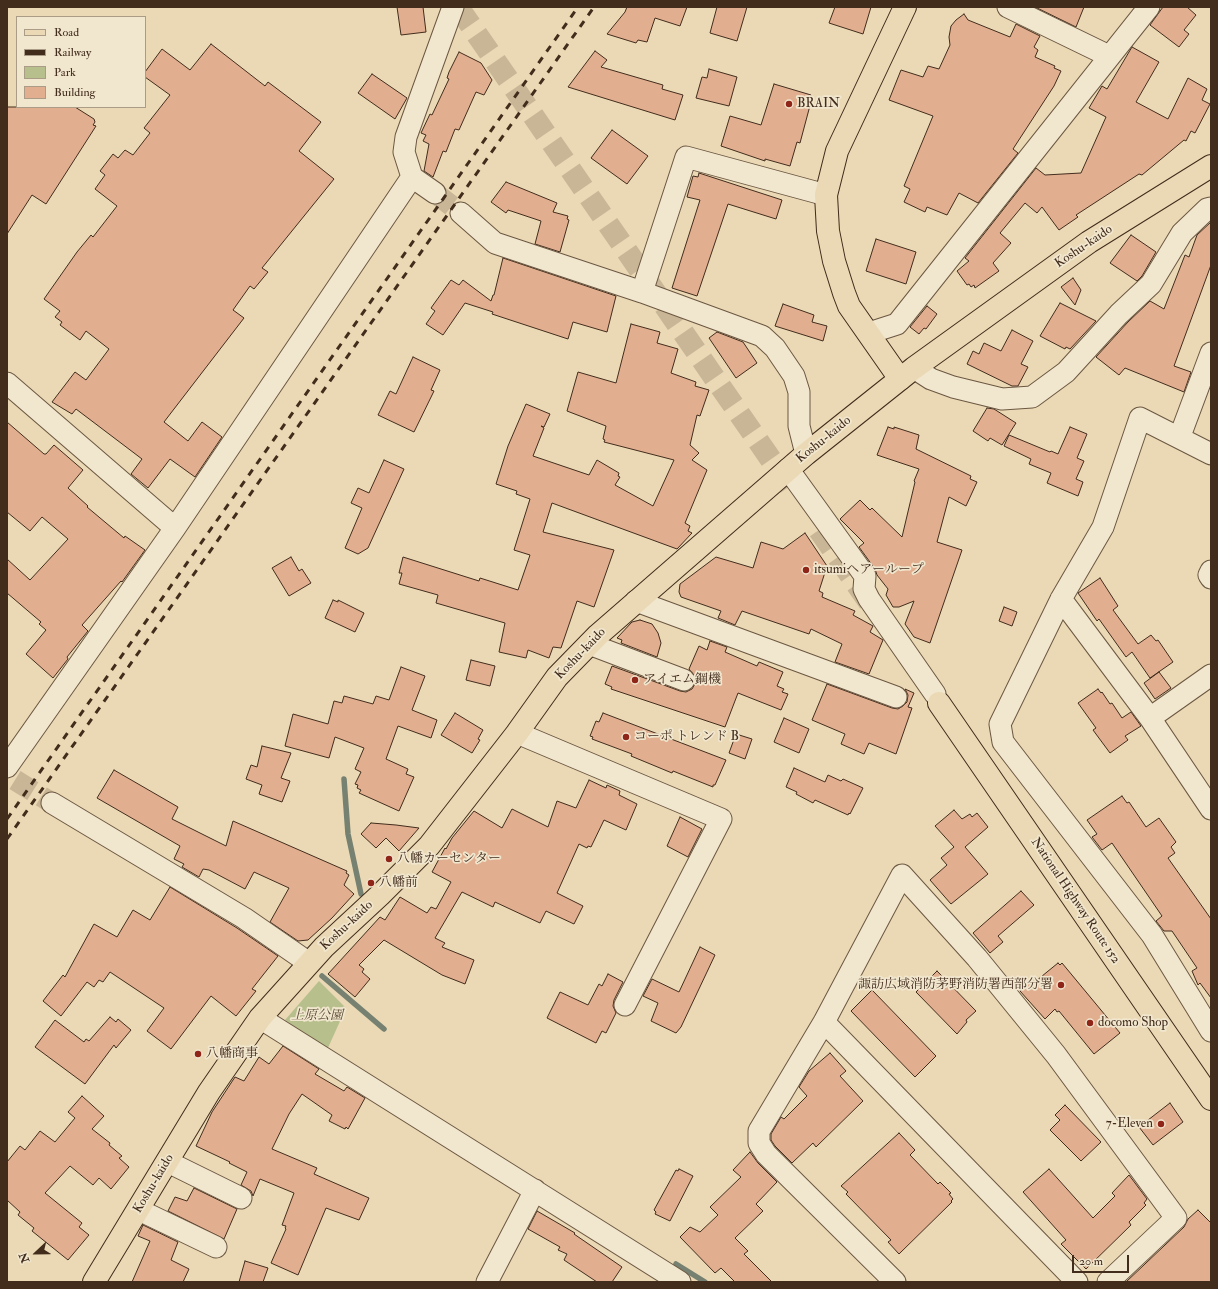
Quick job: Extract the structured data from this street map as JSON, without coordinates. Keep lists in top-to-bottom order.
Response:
{
  "streets": {
    "main road": ["Koshu-kaido", "National Highway Route 152"]
  },
  "parks": ["上原公園"],
  "places": [
    "BRAIN",
    "itsumiヘアーループ",
    "アイエム鋼機",
    "コーポ トレンド B",
    "八幡カーセンター",
    "八幡前",
    "諏訪広域消防茅野消防署西部分署",
    "docomo Shop",
    "八幡商事",
    "7-Eleven"
  ],
  "legend": [
    "Road",
    "Railway",
    "Park",
    "Building"
  ],
  "scale_bar": "20 m",
  "north": "left"
}
